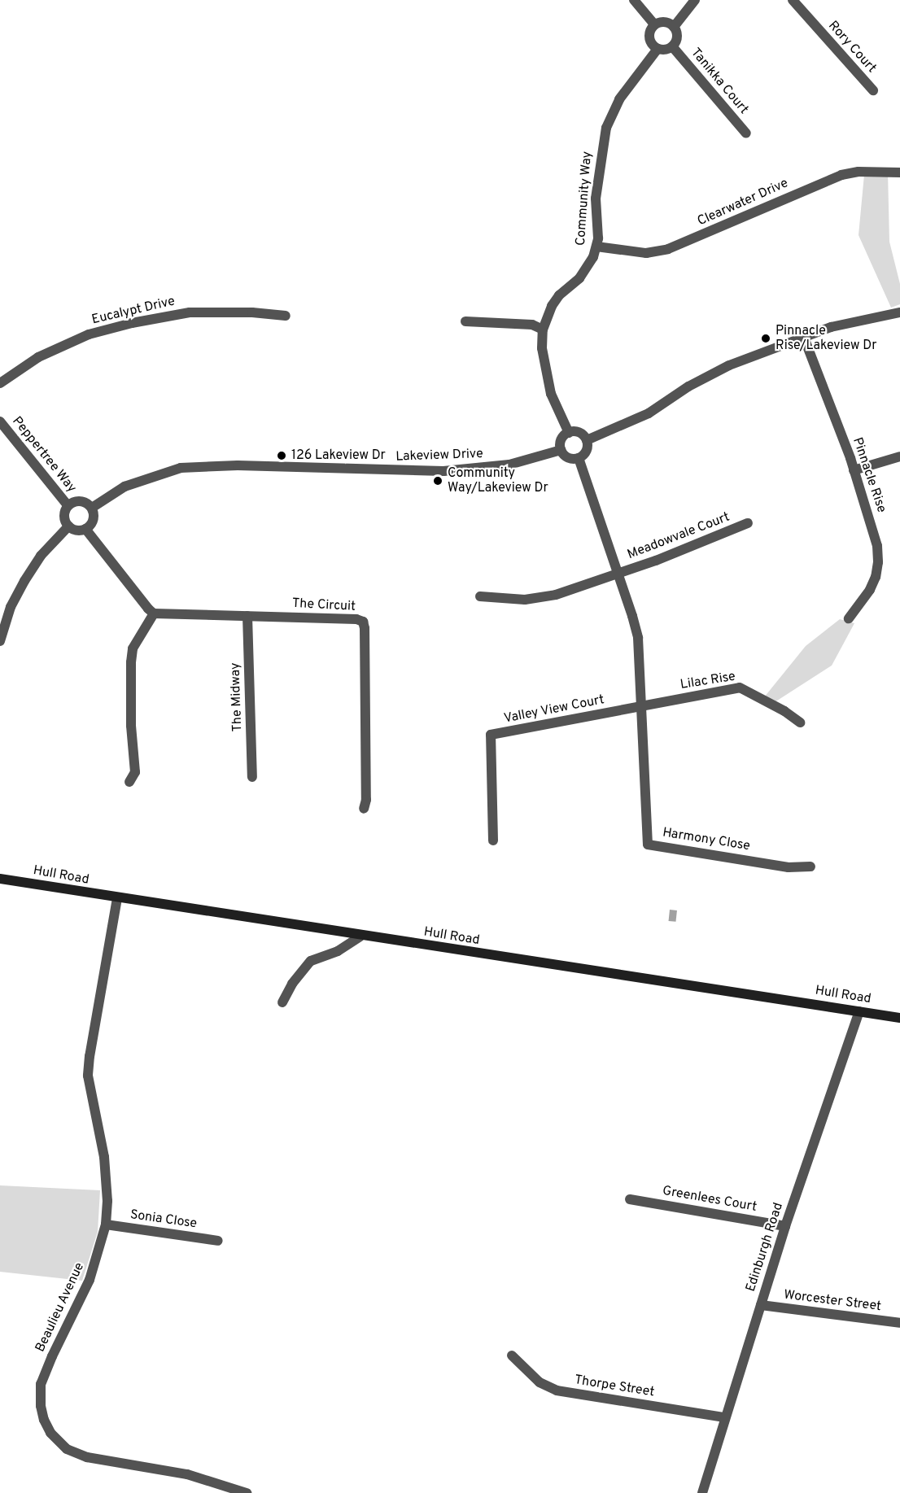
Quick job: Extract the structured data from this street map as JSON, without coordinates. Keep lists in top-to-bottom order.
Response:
{
  "streets": {
    "main road": ["Hull Road"],
    "street": [
      "Rory Court",
      "Tanikka Court",
      "Community Way",
      "Clearwater Drive",
      "Eucalypt Drive",
      "Peppertree Way",
      "Lakeview Drive",
      "Pinnacle Rise",
      "Meadowvale Court",
      "The Circuit",
      "Lilac Rise",
      "The Midway",
      "Valley View Court",
      "Harmony Close",
      "Greenlees Court",
      "Sonia Close",
      "Edinburgh Road",
      "Worcester Street",
      "Beaulieu Avenue",
      "Thorpe Street"
    ]
  },
  "crossings": [
    ["Tanikka Court", "Community Way"],
    ["Community Way", "Clearwater Drive"],
    ["Community Way", "Lakeview Drive"],
    ["Peppertree Way", "Lakeview Drive"],
    ["The Circuit", "The Midway"],
    ["Lilac Rise", "Valley View Court"],
    ["Lilac Rise", "Harmony Close"],
    ["Valley View Court", "Harmony Close"],
    ["Hull Road", "Edinburgh Road"],
    ["Hull Road", "Beaulieu Avenue"],
    ["Greenlees Court", "Edinburgh Road"],
    ["Sonia Close", "Beaulieu Avenue"],
    ["Edinburgh Road", "Worcester Street"],
    ["Edinburgh Road", "Thorpe Street"]
  ],
  "places": ["Pinnacle Rise/Lakeview Dr", "126 Lakeview Dr", "Community Way/Lakeview Dr"]
}
